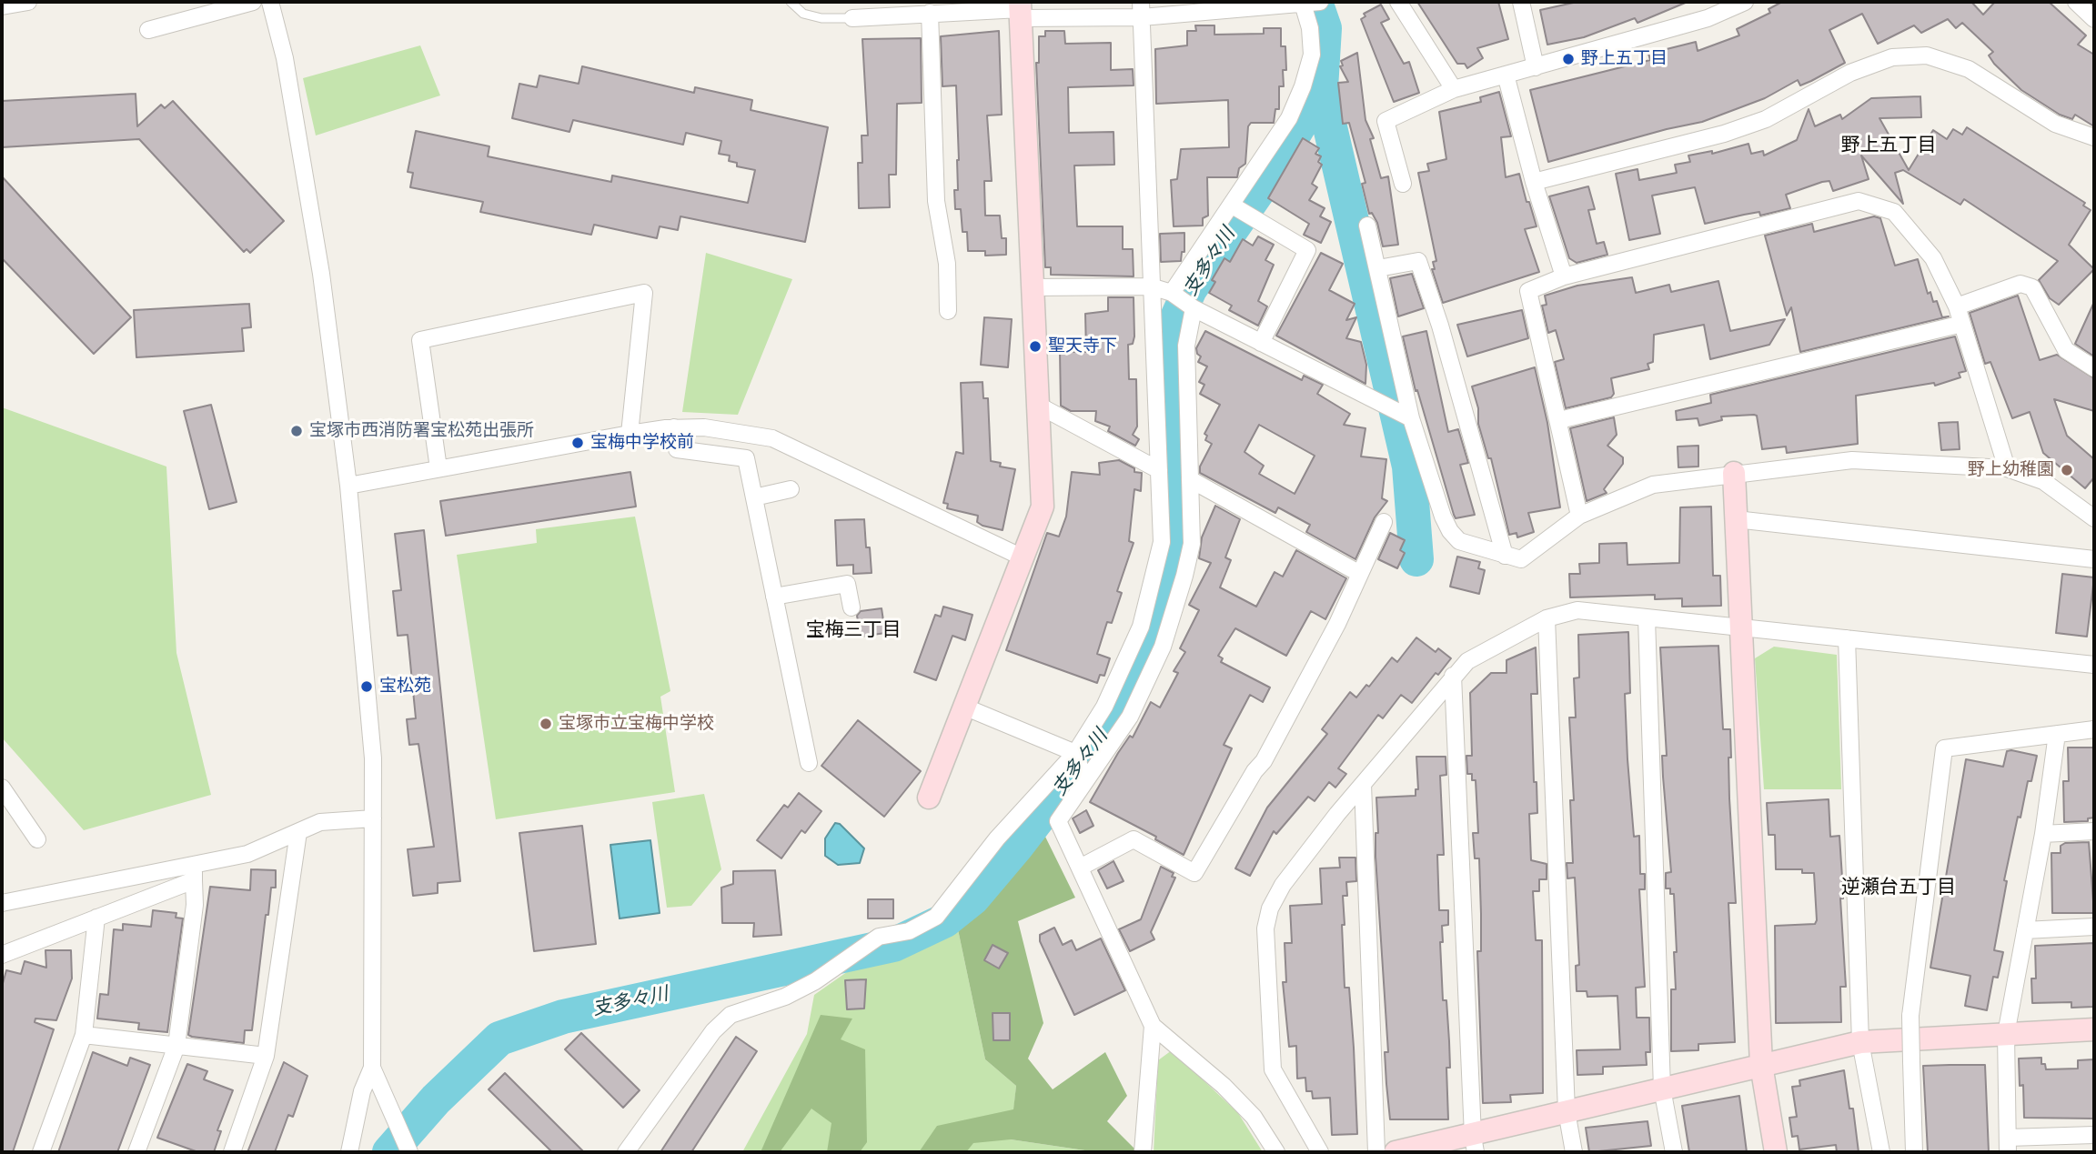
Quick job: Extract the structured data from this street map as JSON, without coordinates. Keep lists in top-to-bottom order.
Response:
{
  "districts": ["野上五丁目", "宝梅三丁目", "逆瀬台五丁目"],
  "water": ["支多々川"],
  "places": [
    "野上五丁目",
    "聖天寺下",
    "宝塚市西消防署宝松苑出張所",
    "宝梅中学校前",
    "野上幼稚園",
    "宝松苑",
    "宝塚市立宝梅中学校"
  ]
}
